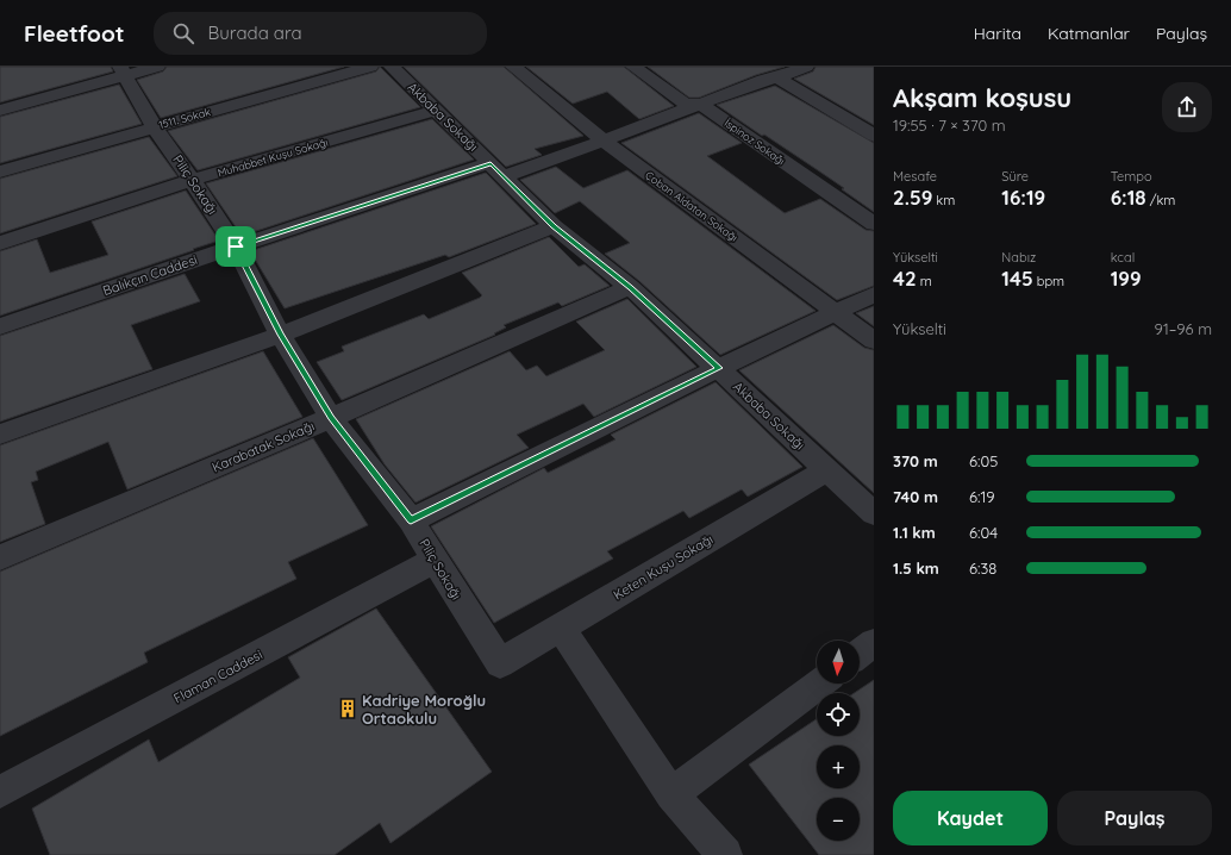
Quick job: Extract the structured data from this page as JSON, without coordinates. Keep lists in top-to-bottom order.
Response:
{
  "streets": {
    "street": [
      "Akbaba Sokağı",
      "1511. Sokak",
      "İspinoz Sokağı",
      "Muhabbet Kuşu Sokağı",
      "Piliç Sokağı",
      "Çoban Aldatan Sokağı",
      "Balıkçın Caddesi",
      "Karabatak Sokağı",
      "Keten Kuşu Sokağı",
      "Flaman Caddesi"
    ]
  },
  "crossings": [
    ["Akbaba Sokağı", "Muhabbet Kuşu Sokağı"],
    ["Akbaba Sokağı", "Balıkçın Caddesi"],
    ["Akbaba Sokağı", "Karabatak Sokağı"],
    ["Akbaba Sokağı", "Keten Kuşu Sokağı"],
    ["1511. Sokak", "Piliç Sokağı"],
    ["İspinoz Sokağı", "Balıkçın Caddesi"],
    ["Muhabbet Kuşu Sokağı", "Piliç Sokağı"],
    ["Piliç Sokağı", "Balıkçın Caddesi"],
    ["Piliç Sokağı", "Karabatak Sokağı"],
    ["Piliç Sokağı", "Keten Kuşu Sokağı"],
    ["Piliç Sokağı", "Flaman Caddesi"],
    ["Çoban Aldatan Sokağı", "Balıkçın Caddesi"]
  ],
  "places": {
    "building": ["Kadriye Moroğlu Ortaokulu"]
  },
  "north": "bottom",
  "page": {
    "header": "Fleetfoot",
    "search": "Burada ara",
    "nav": ["Harita", "Katmanlar", "Paylaş"],
    "heading": ["Akşam koşusu", "19:55 · 7 × 370 m"],
    "stats": [
      ["Mesafe", "2.59 km"],
      ["Süre", "16:19"],
      ["Tempo", "6:18 /km"],
      ["Yükselti", "42 m"],
      ["Nabız", "145 bpm"],
      ["kcal", "199"]
    ],
    "chart": ["Yükselti", "91–96 m"],
    "list": [
      {
        "name": "370 m",
        "note": "6:05"
      },
      {
        "name": "740 m",
        "note": "6:19"
      },
      {
        "name": "1.1 km",
        "note": "6:04"
      },
      {
        "name": "1.5 km",
        "note": "6:38"
      }
    ],
    "map_buttons": ["+", "−"],
    "buttons": ["Kaydet", "Paylaş"]
  }
}
